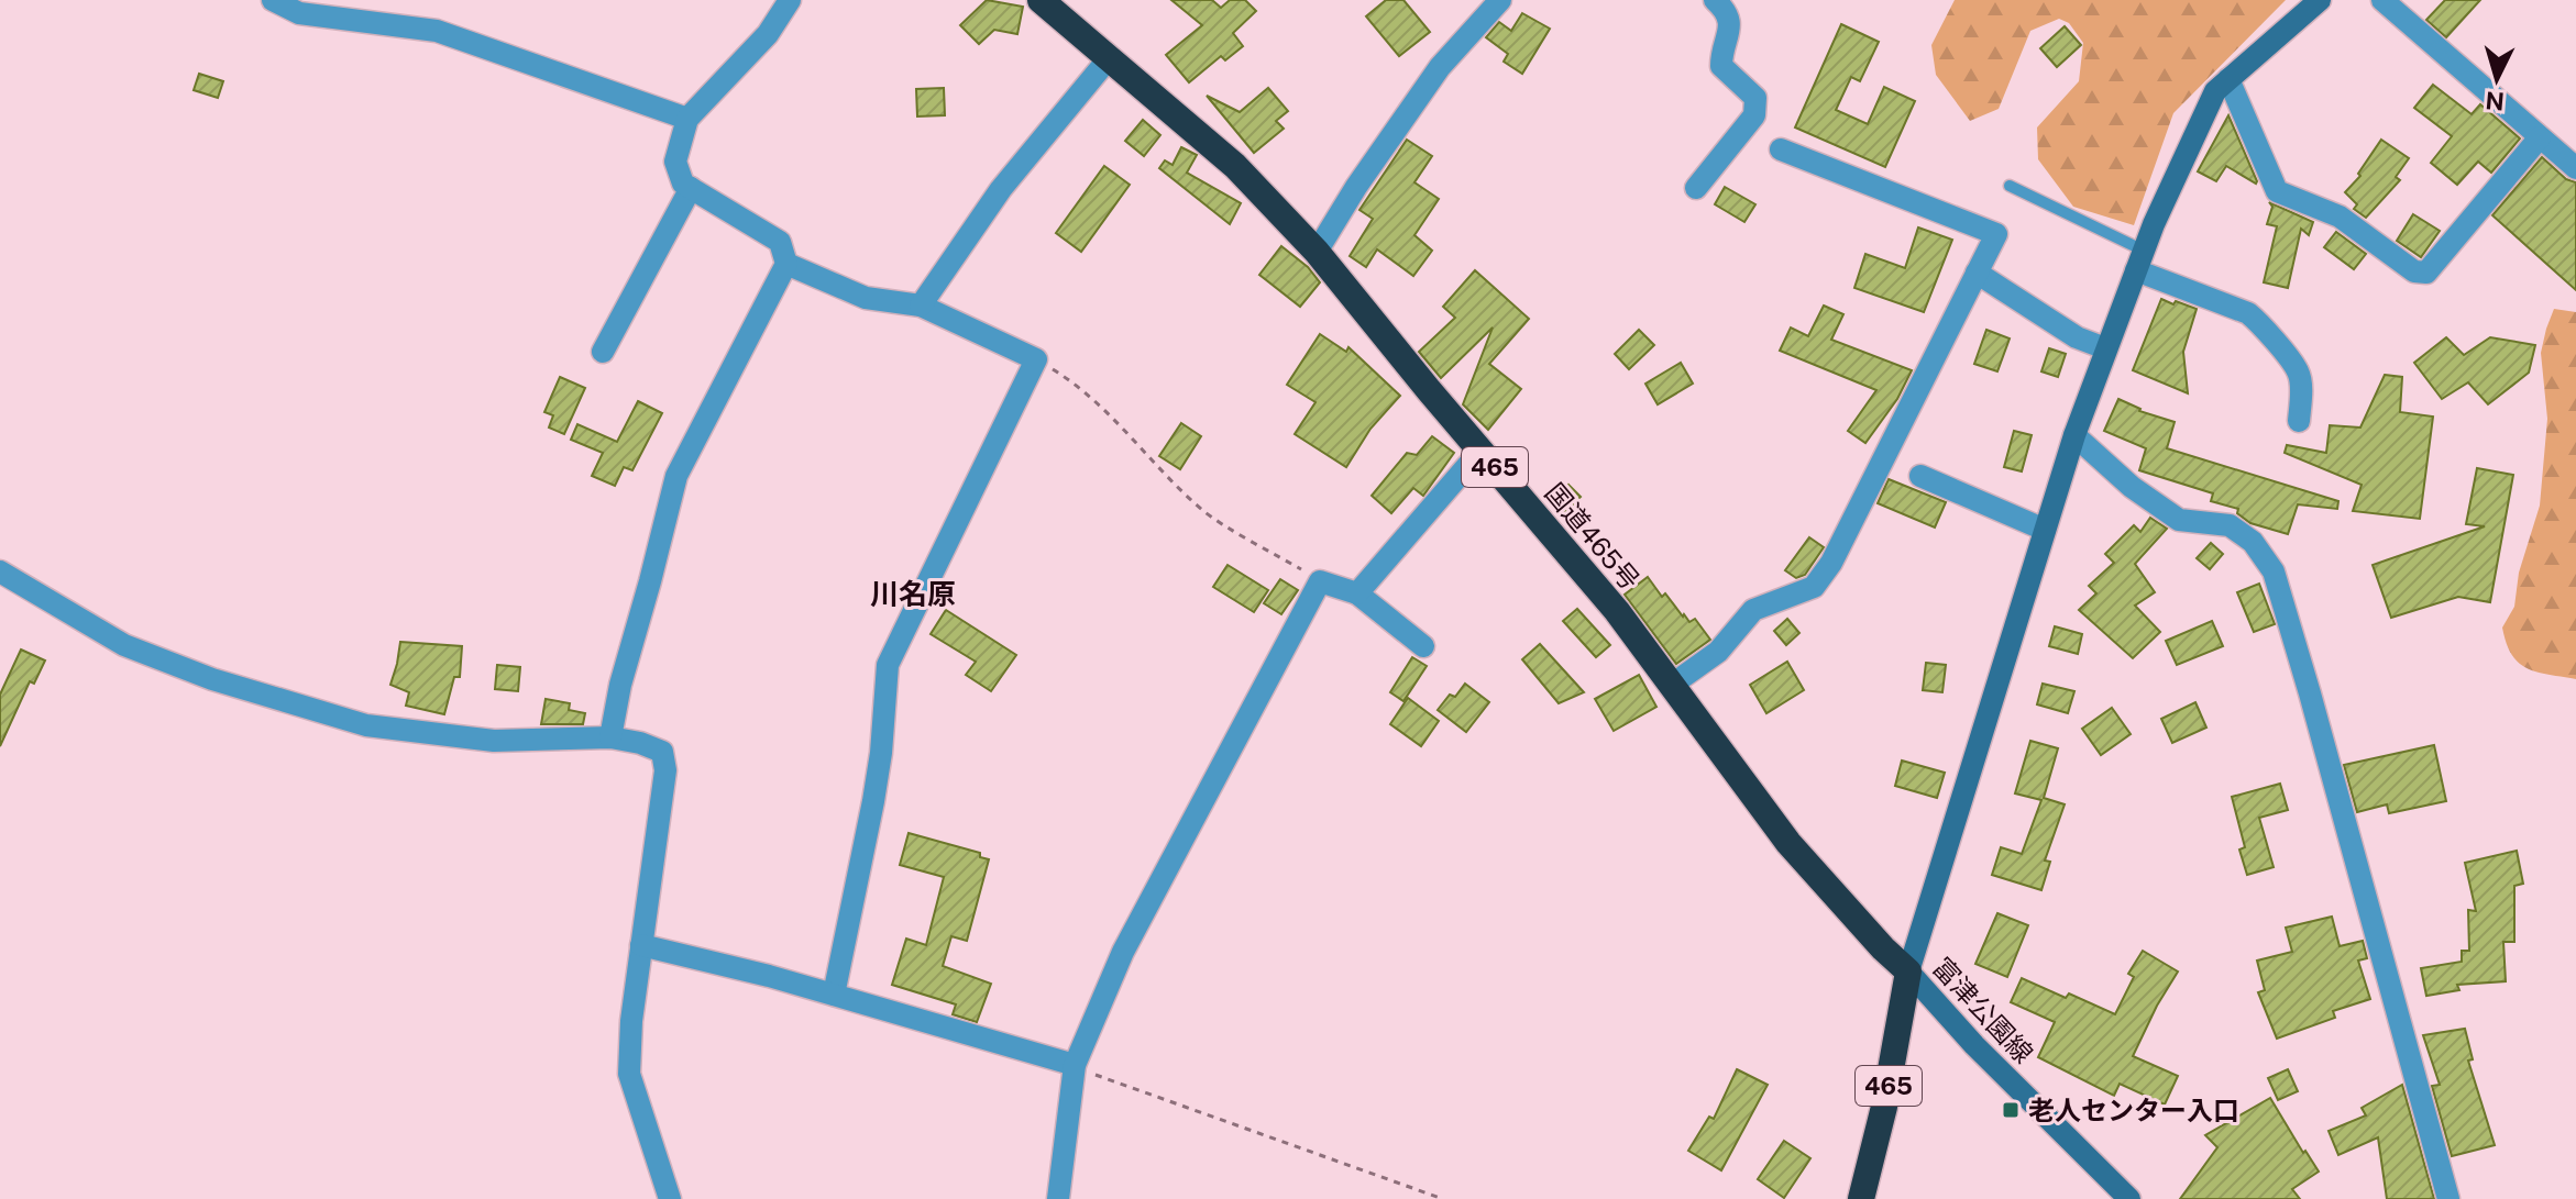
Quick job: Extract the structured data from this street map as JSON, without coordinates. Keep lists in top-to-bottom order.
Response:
{
  "streets": {
    "highway": ["465", "国道465号"],
    "street": ["富津公園線"]
  },
  "crossings": [
    ["465", "国道465号"],
    ["465", "富津公園線"],
    ["国道465号", "富津公園線"]
  ],
  "districts": ["川名原"],
  "places": {
    "transit": ["老人センター入口"]
  },
  "north": "bottom"
}
